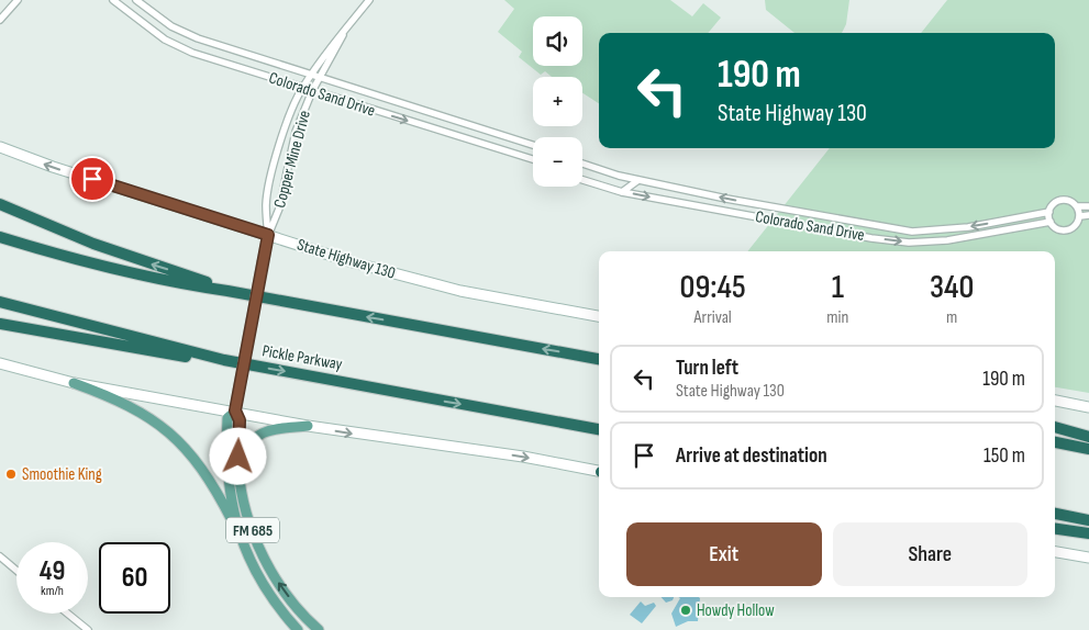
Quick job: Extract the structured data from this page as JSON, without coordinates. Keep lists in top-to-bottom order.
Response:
{
  "streets": {
    "highway": ["Pickle Parkway"],
    "main road": ["State Highway 130", "FM 685"],
    "street": ["Colorado Sand Drive", "Copper Mine Drive"]
  },
  "crossings": [
    ["Colorado Sand Drive", "Copper Mine Drive"],
    ["Copper Mine Drive", "State Highway 130"],
    ["Copper Mine Drive", "FM 685"],
    ["State Highway 130", "FM 685"]
  ],
  "one_way": ["State Highway 130"],
  "places": ["Smoothie King", "Howdy Hollow"],
  "page": {
    "map_buttons": ["+", "−"],
    "turn": ["190 m", "State Highway 130"],
    "eta": [
      "09:45",
      "Arrival",
      "1",
      "min",
      "340",
      "m"
    ],
    "list": [
      {
        "name": "Turn left",
        "note": "State Highway 130",
        "value": "190 m"
      },
      {
        "name": "Arrive at destination",
        "value": "150 m"
      }
    ],
    "buttons": ["Exit", "Share"],
    "speed": "49 km/h",
    "limit": "60"
  }
}
